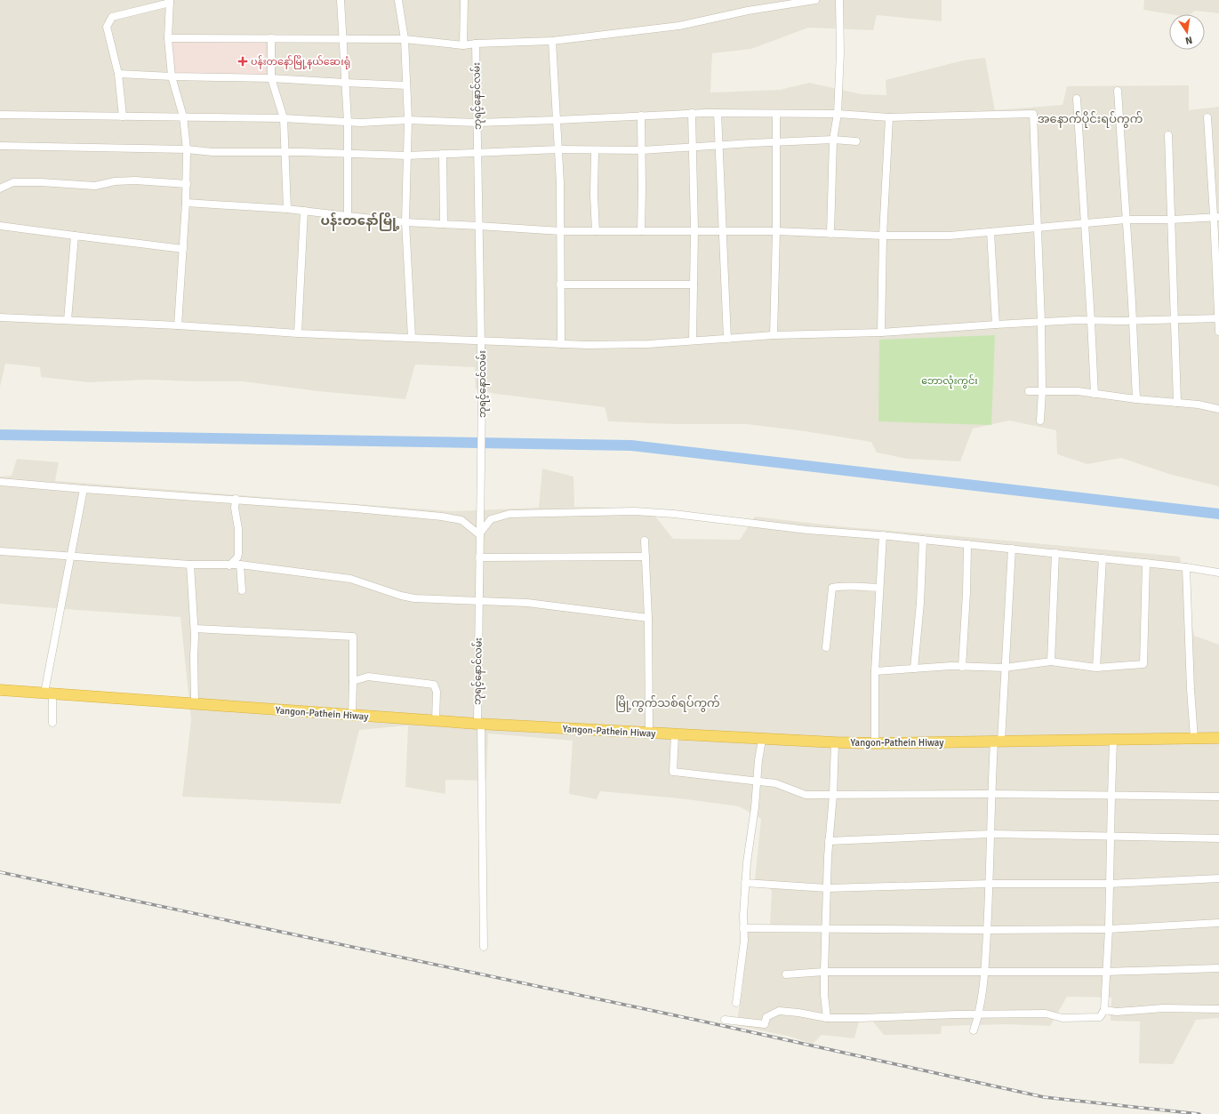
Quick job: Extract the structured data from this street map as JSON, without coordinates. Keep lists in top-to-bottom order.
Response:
{
  "streets": {
    "highway": ["Yangon-Pathein Hiway"],
    "street": ["ဘုရင့်နောင်လမ်း"]
  },
  "crossings": [
    ["ဘုရင့်နောင်လမ်း", "Yangon-Pathein Hiway"]
  ],
  "districts": ["အနောက်ပိုင်းရပ်ကွက်", "ပန်းတနော်မြို့", "မြို့ကွက်သစ်ရပ်ကွက်"],
  "parks": ["ဘောလုံးကွင်း"],
  "places": {
    "health": ["ပန်းတနော်မြို့နယ်ဆေးရုံ"]
  },
  "north": "bottom"
}
